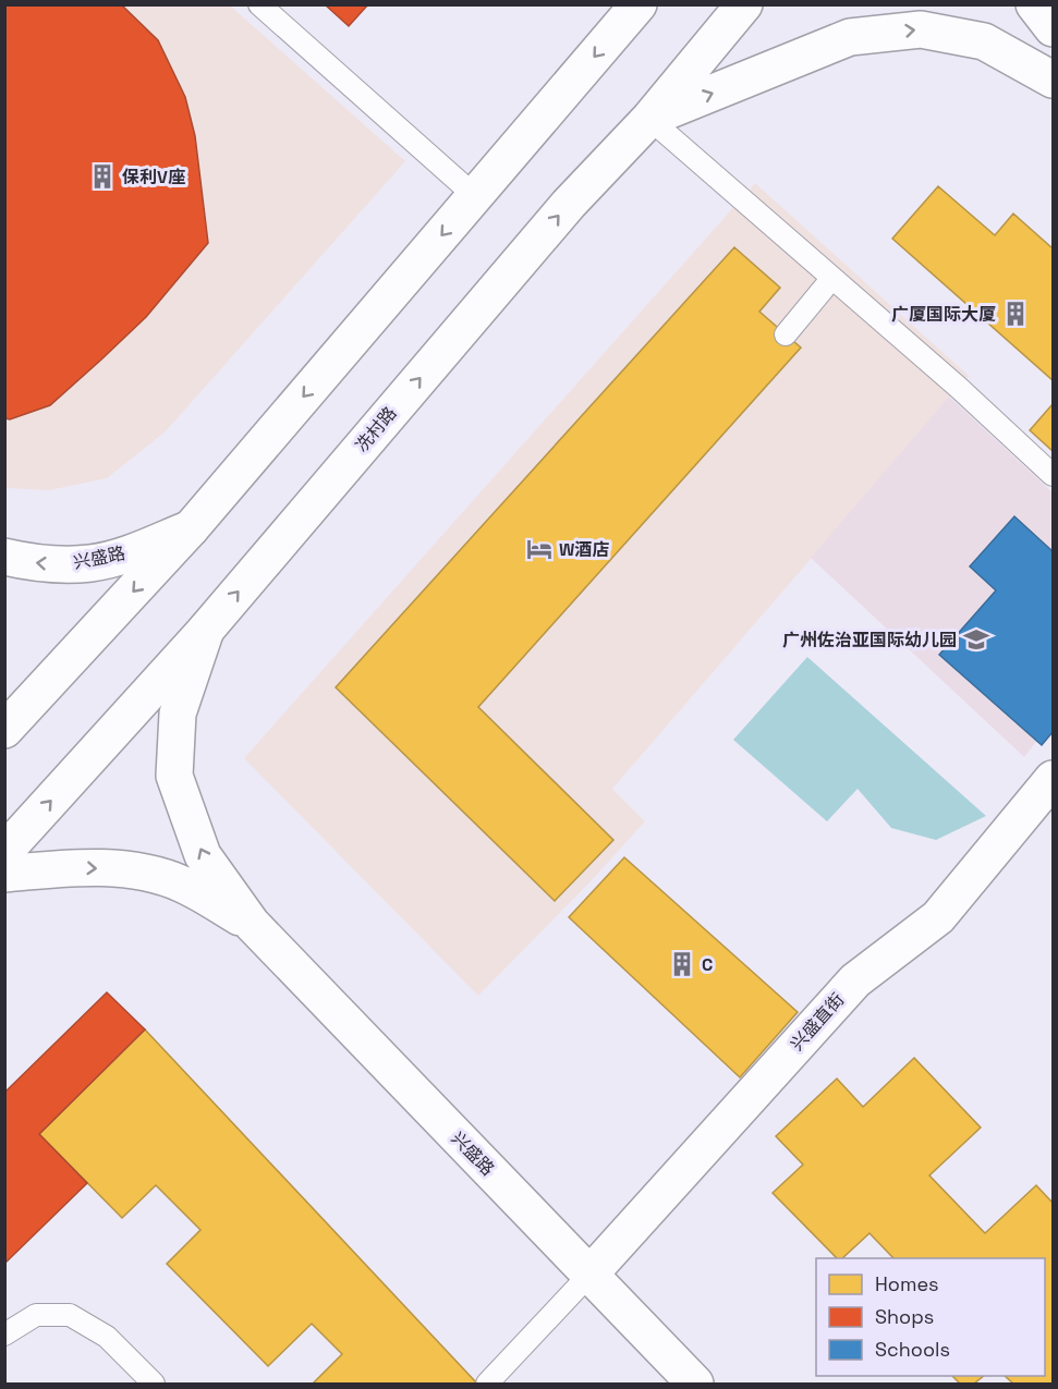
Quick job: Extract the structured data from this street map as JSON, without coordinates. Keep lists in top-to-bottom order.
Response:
{
  "streets": {
    "main road": ["冼村路", "兴盛路", "兴盛直街"]
  },
  "crossings": [
    ["兴盛路", "兴盛直街"]
  ],
  "places": {
    "building": ["保利V座", "广厦国际大厦", "C"],
    "hotel": ["W酒店"],
    "school or university": ["广州佐治亚国际幼儿园"]
  },
  "legend": ["Homes", "Shops", "Schools"]
}
